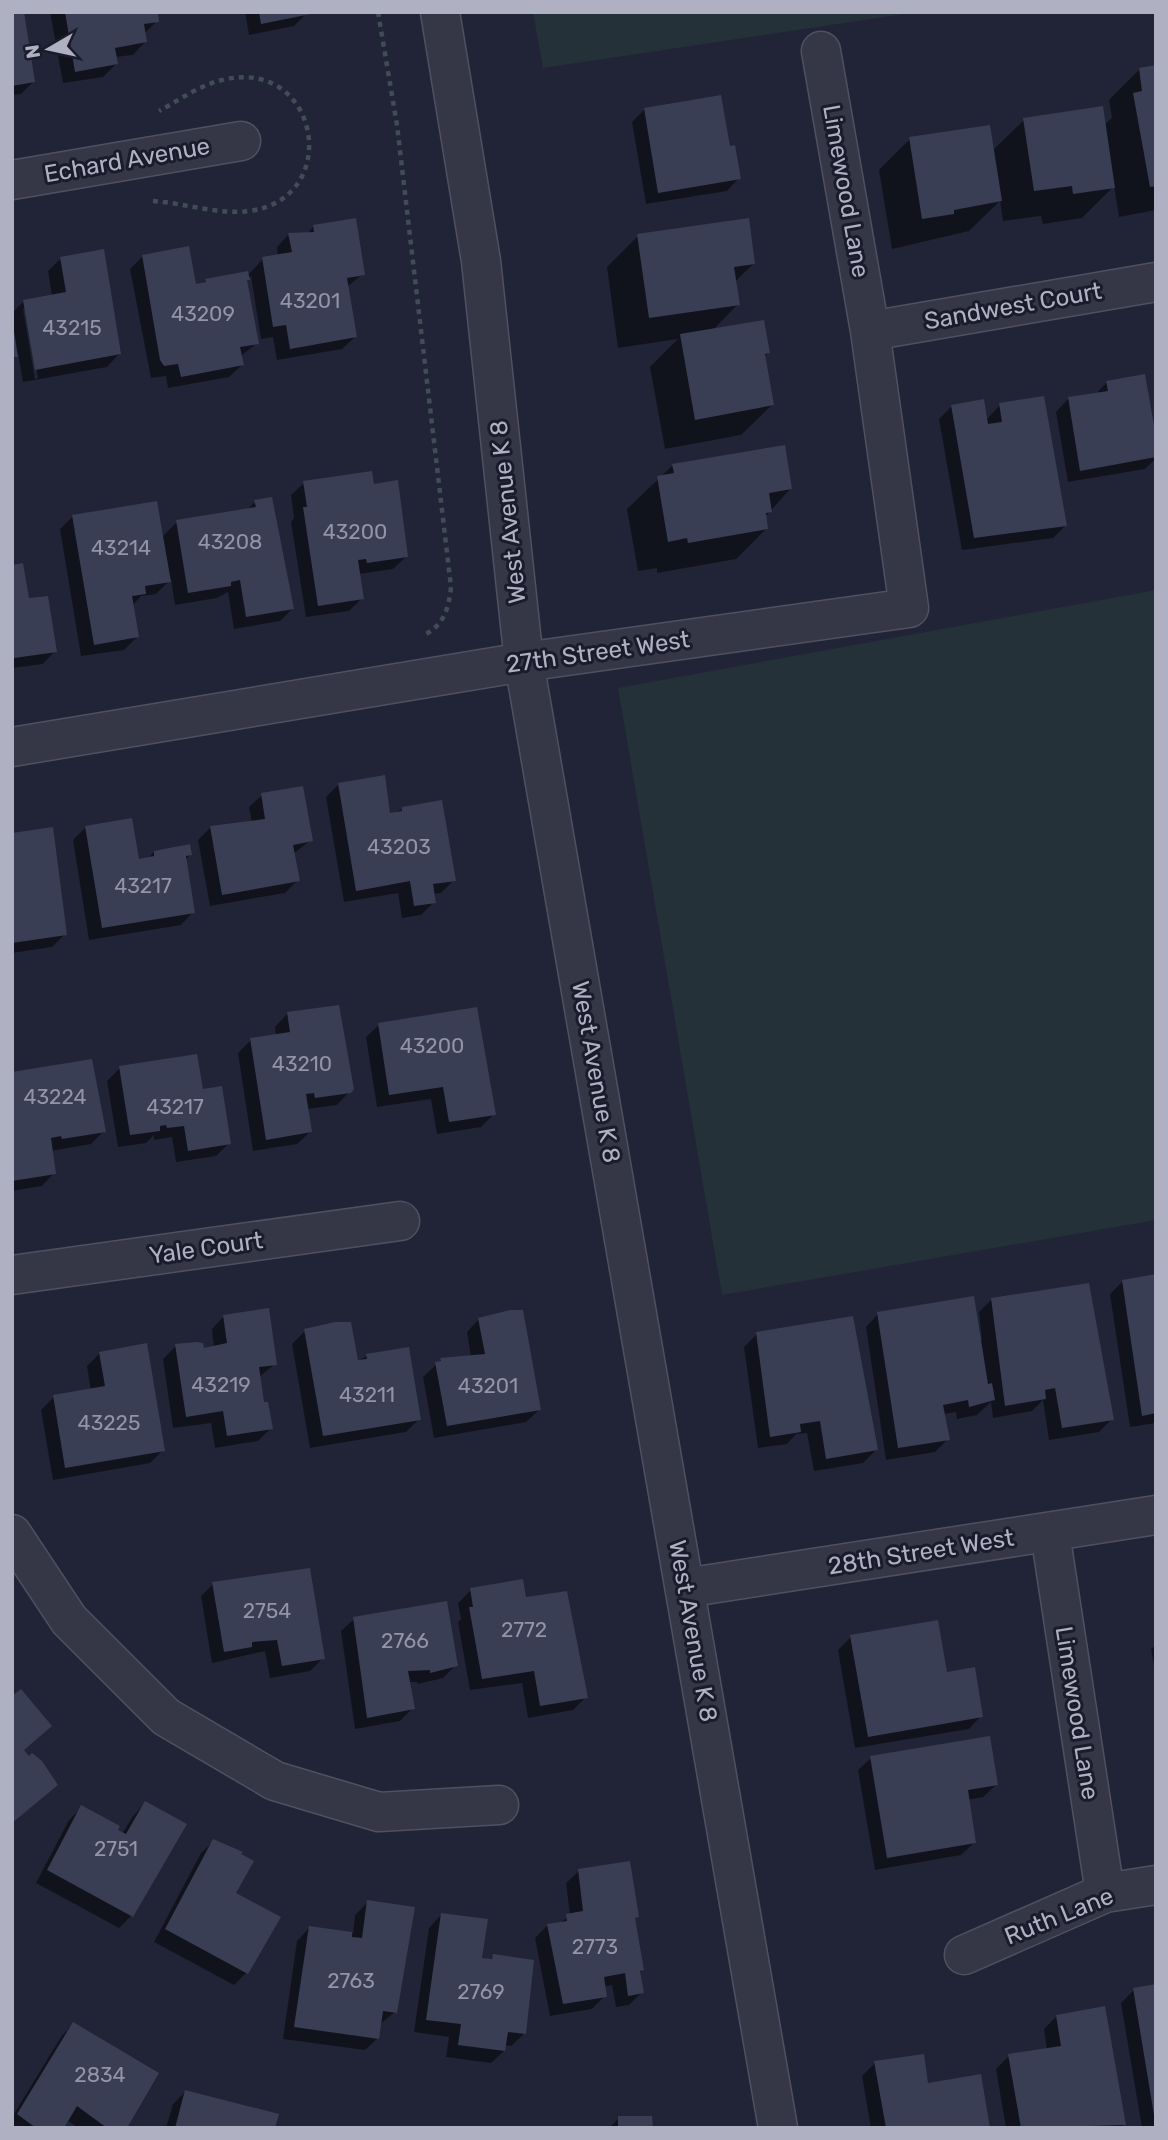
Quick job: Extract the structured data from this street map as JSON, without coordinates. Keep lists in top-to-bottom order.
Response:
{
  "streets": {
    "street": [
      "Echard Avenue",
      "Limewood Lane",
      "Sandwest Court",
      "West Avenue K 8",
      "27th Street West",
      "Yale Court",
      "28th Street West",
      "Ruth Lane"
    ]
  },
  "crossings": [
    ["Limewood Lane", "Sandwest Court"],
    ["Limewood Lane", "27th Street West"],
    ["Limewood Lane", "28th Street West"],
    ["Limewood Lane", "Ruth Lane"],
    ["Sandwest Court", "27th Street West"],
    ["West Avenue K 8", "27th Street West"],
    ["West Avenue K 8", "28th Street West"]
  ],
  "house_numbers": [
    "43201",
    "43209",
    "43215",
    "43200",
    "43208",
    "43214",
    "43203",
    "43217",
    "43200",
    "43210",
    "43224",
    "43217",
    "43219",
    "43201",
    "43211",
    "43225",
    "2754",
    "2772",
    "2766",
    "2751",
    "2773",
    "2763",
    "2769",
    "2834"
  ],
  "north": "left"
}
